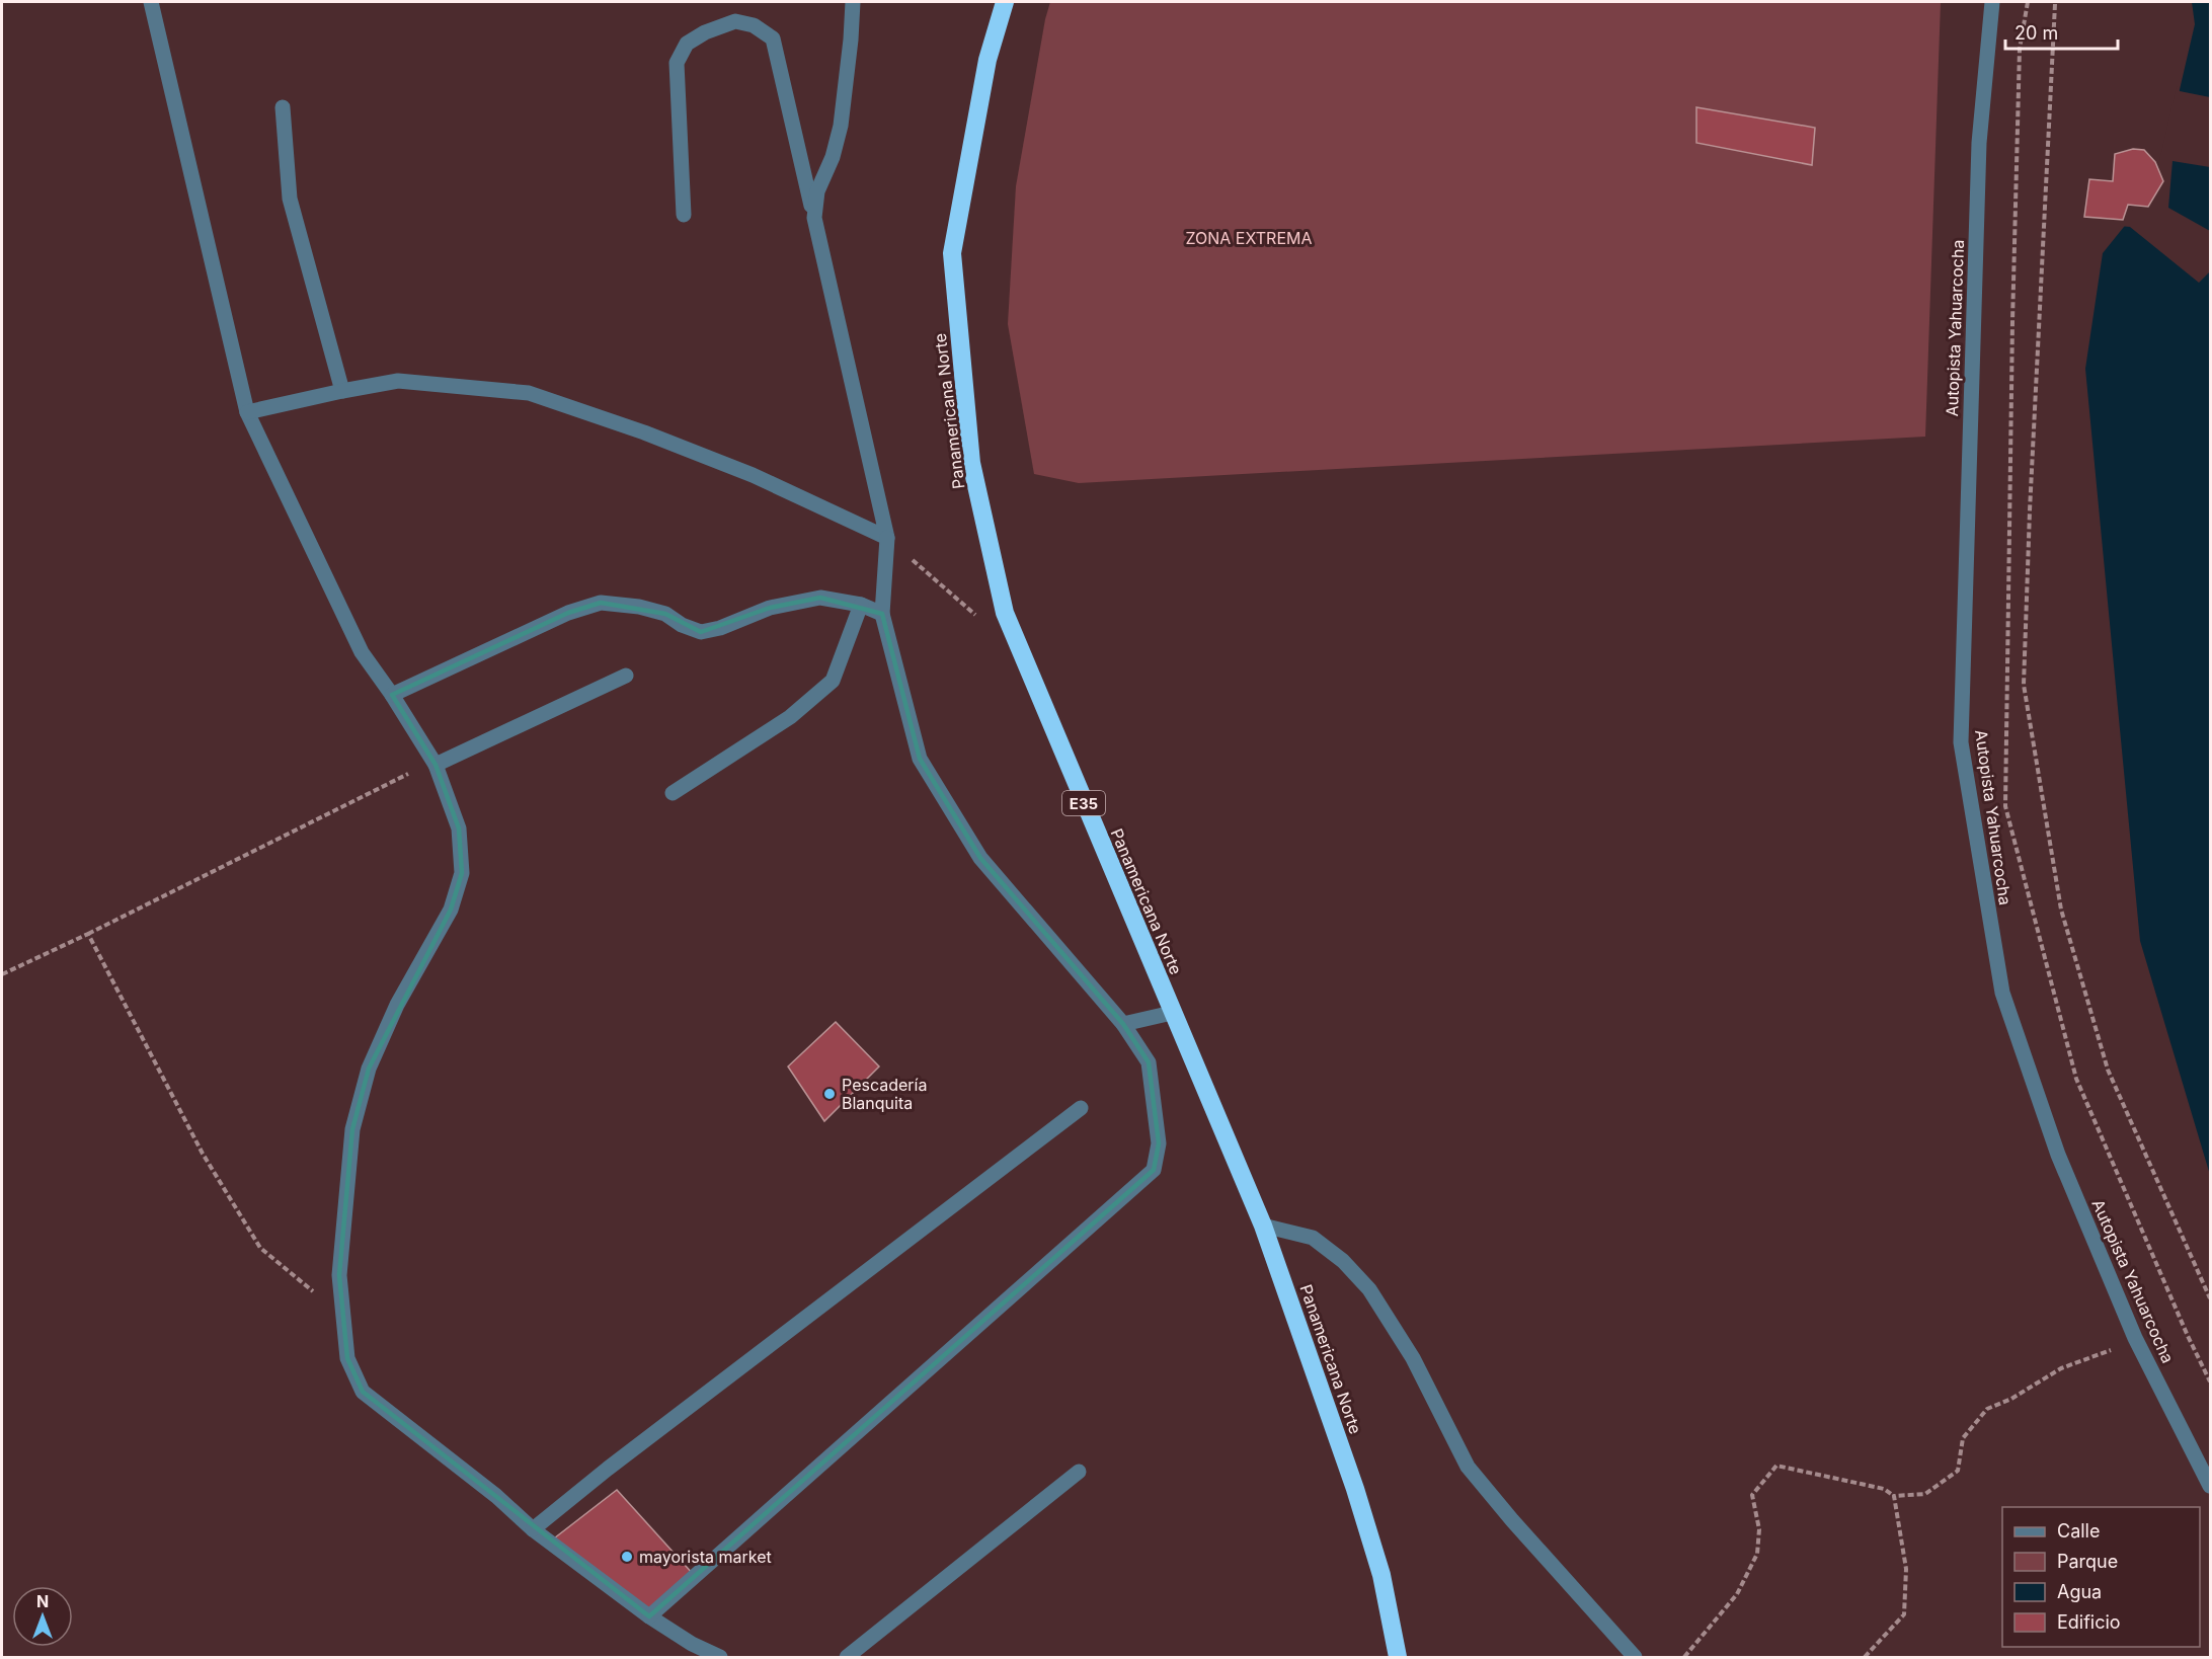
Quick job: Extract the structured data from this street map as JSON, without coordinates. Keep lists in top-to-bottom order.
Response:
{
  "streets": {
    "highway": ["Panamericana Norte", "E35"],
    "street": ["Autopista Yahuarcocha"]
  },
  "parks": ["ZONA EXTREMA"],
  "places": ["Pescadería Blanquita", "mayorista market"],
  "legend": [
    "Calle",
    "Parque",
    "Agua",
    "Edificio"
  ],
  "scale_bar": "20 m",
  "north": "top"
}
